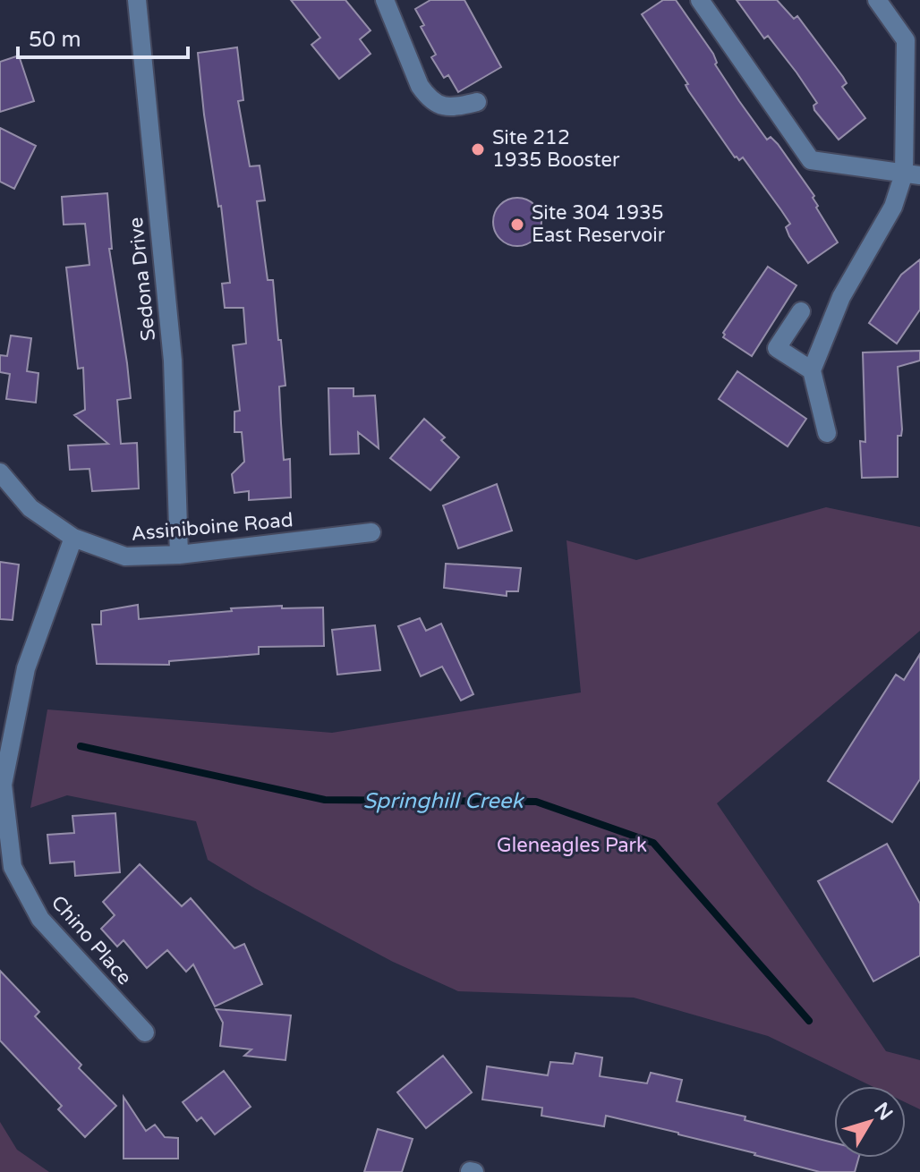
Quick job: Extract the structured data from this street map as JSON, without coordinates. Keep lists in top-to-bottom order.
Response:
{
  "streets": {
    "street": ["Sedona Drive", "Assiniboine Road", "Chino Place"]
  },
  "crossings": [
    ["Sedona Drive", "Assiniboine Road"],
    ["Assiniboine Road", "Chino Place"]
  ],
  "water": ["Springhill Creek"],
  "parks": ["Gleneagles Park"],
  "places": ["Site 212 1935 Booster", "Site 304 1935 East Reservoir"],
  "scale_bar": "50 m",
  "north": "top right"
}
